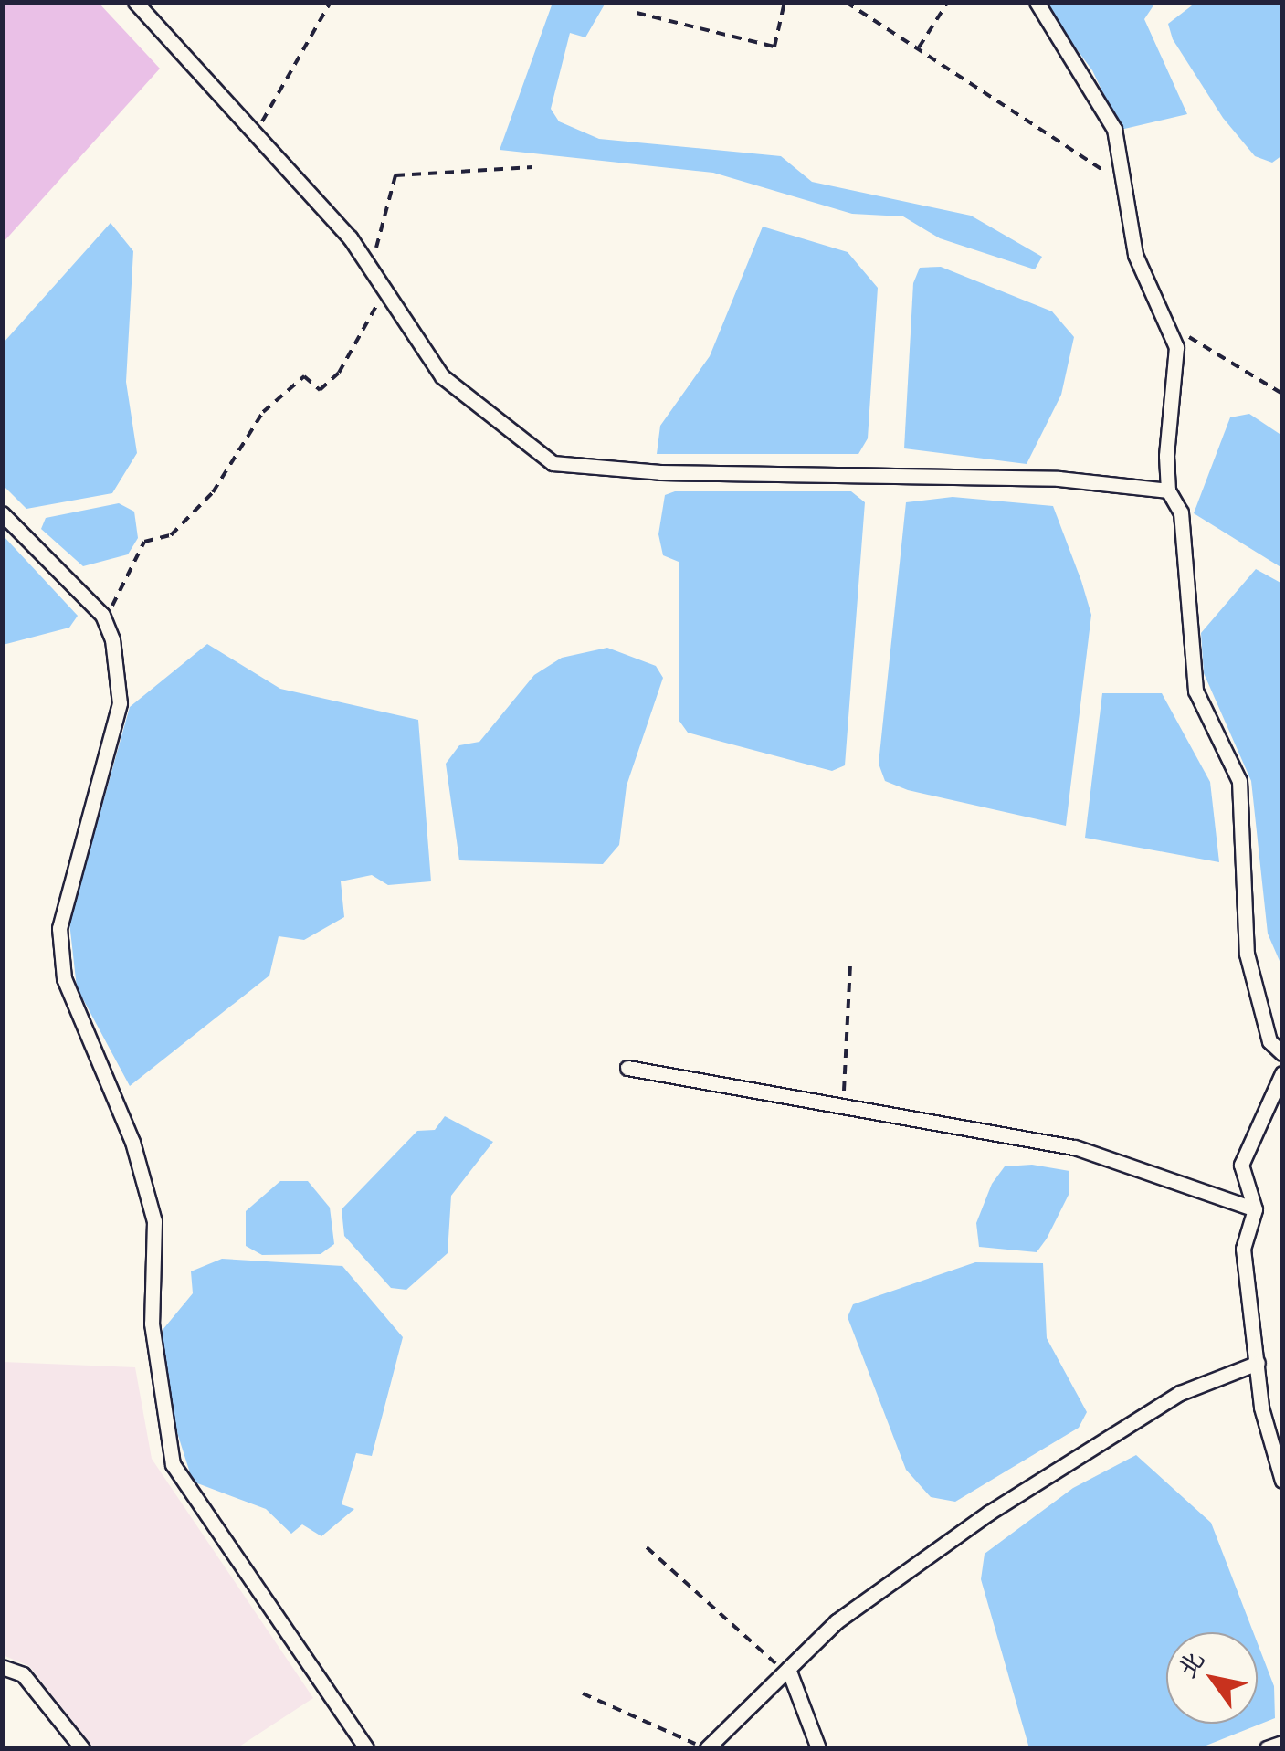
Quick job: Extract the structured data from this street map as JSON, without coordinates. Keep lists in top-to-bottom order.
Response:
{
  "north": "top left"
}
